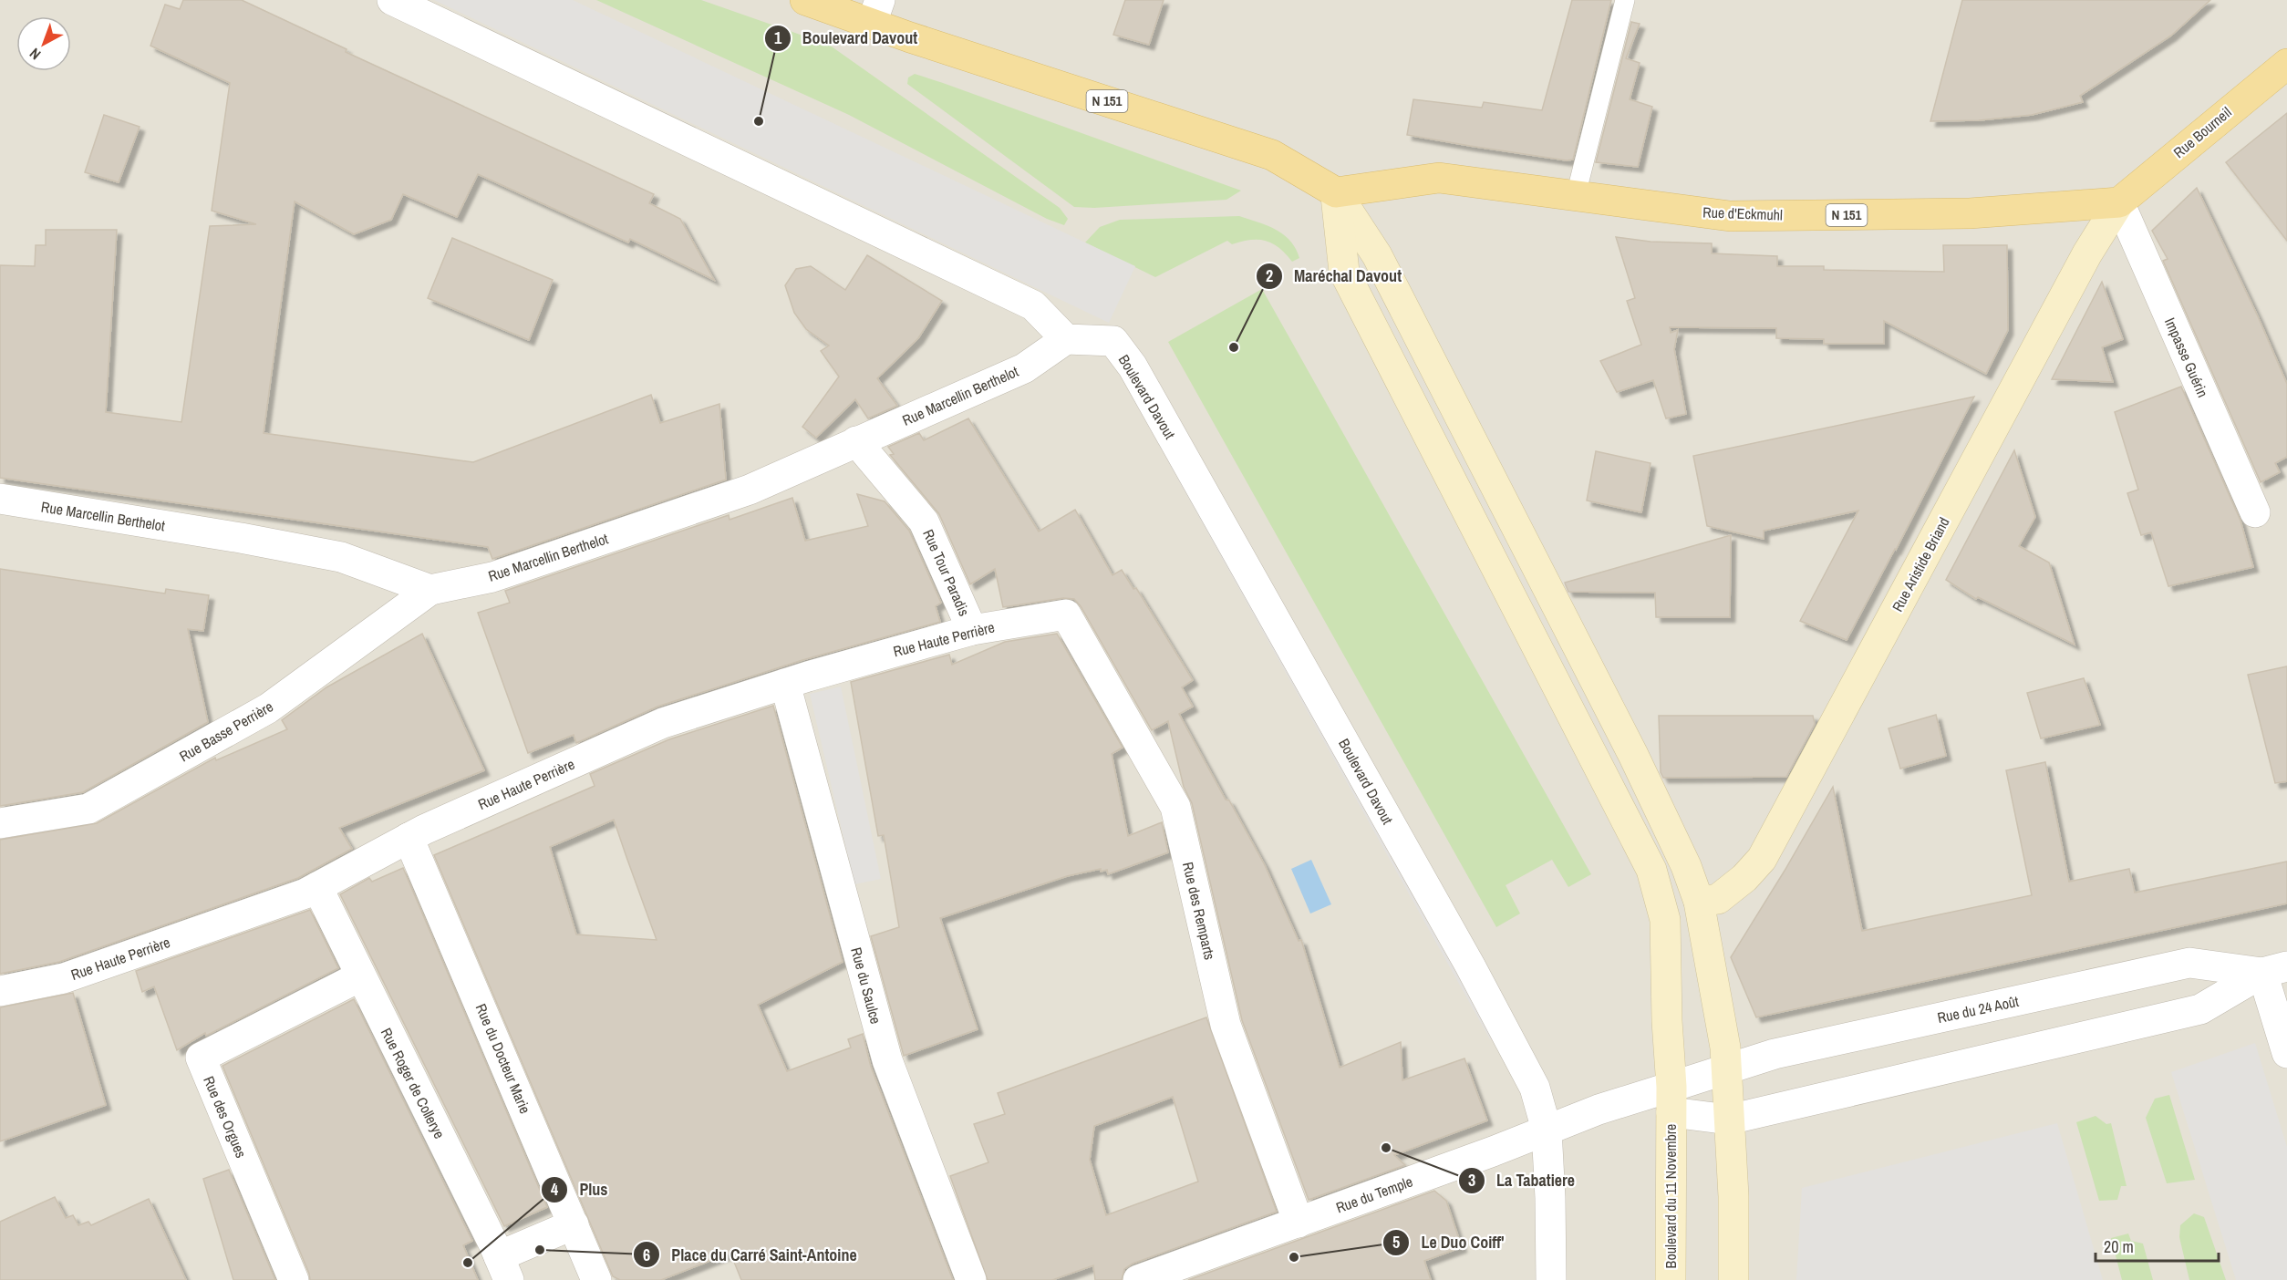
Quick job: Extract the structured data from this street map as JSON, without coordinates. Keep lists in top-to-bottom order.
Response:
{
  "streets": {
    "main road": [
      "N 151",
      "Rue Bourneil",
      "Rue d'Eckmuhl",
      "Rue Aristide Briand",
      "Boulevard du 11 Novembre"
    ],
    "street": [
      "Impasse Guérin",
      "Rue Marcellin Berthelot",
      "Boulevard Davout",
      "Rue Tour Paradis",
      "Rue Haute Perrière",
      "Rue Basse Perrière",
      "Rue des Remparts",
      "Rue du Saulce",
      "Rue du 24 Août",
      "Rue du Docteur Marie",
      "Rue Roger de Collerye",
      "Rue des Orgues",
      "Rue du Temple"
    ]
  },
  "crossings": [
    ["N 151", "Rue d'Eckmuhl"],
    ["Rue Bourneil", "Rue d'Eckmuhl"],
    ["Rue Bourneil", "Impasse Guérin"],
    ["Rue Bourneil", "Rue Aristide Briand"],
    ["Rue d'Eckmuhl", "Impasse Guérin"],
    ["Rue d'Eckmuhl", "Rue Aristide Briand"],
    ["Impasse Guérin", "Rue Aristide Briand"],
    ["Rue Marcellin Berthelot", "Boulevard Davout"],
    ["Rue Marcellin Berthelot", "Rue Tour Paradis"],
    ["Rue Marcellin Berthelot", "Rue Basse Perrière"],
    ["Boulevard Davout", "Rue du Temple"],
    ["Rue Tour Paradis", "Rue Haute Perrière"],
    ["Rue Haute Perrière", "Rue des Remparts"],
    ["Rue Haute Perrière", "Rue du Saulce"],
    ["Rue Haute Perrière", "Rue du Docteur Marie"],
    ["Rue Haute Perrière", "Rue Roger de Collerye"],
    ["Rue des Remparts", "Rue du Temple"],
    ["Rue du 24 Août", "Rue du Temple"],
    ["Rue du 24 Août", "Boulevard du 11 Novembre"],
    ["Rue Roger de Collerye", "Rue des Orgues"],
    ["Rue du Temple", "Boulevard du 11 Novembre"]
  ],
  "places": [
    "Boulevard Davout",
    "Maréchal Davout",
    "La Tabatiere",
    "Place du Carré Saint-Antoine",
    "Le Duo Coiff'",
    "Plus"
  ],
  "scale_bar": "20 m",
  "north": "bottom left"
}
